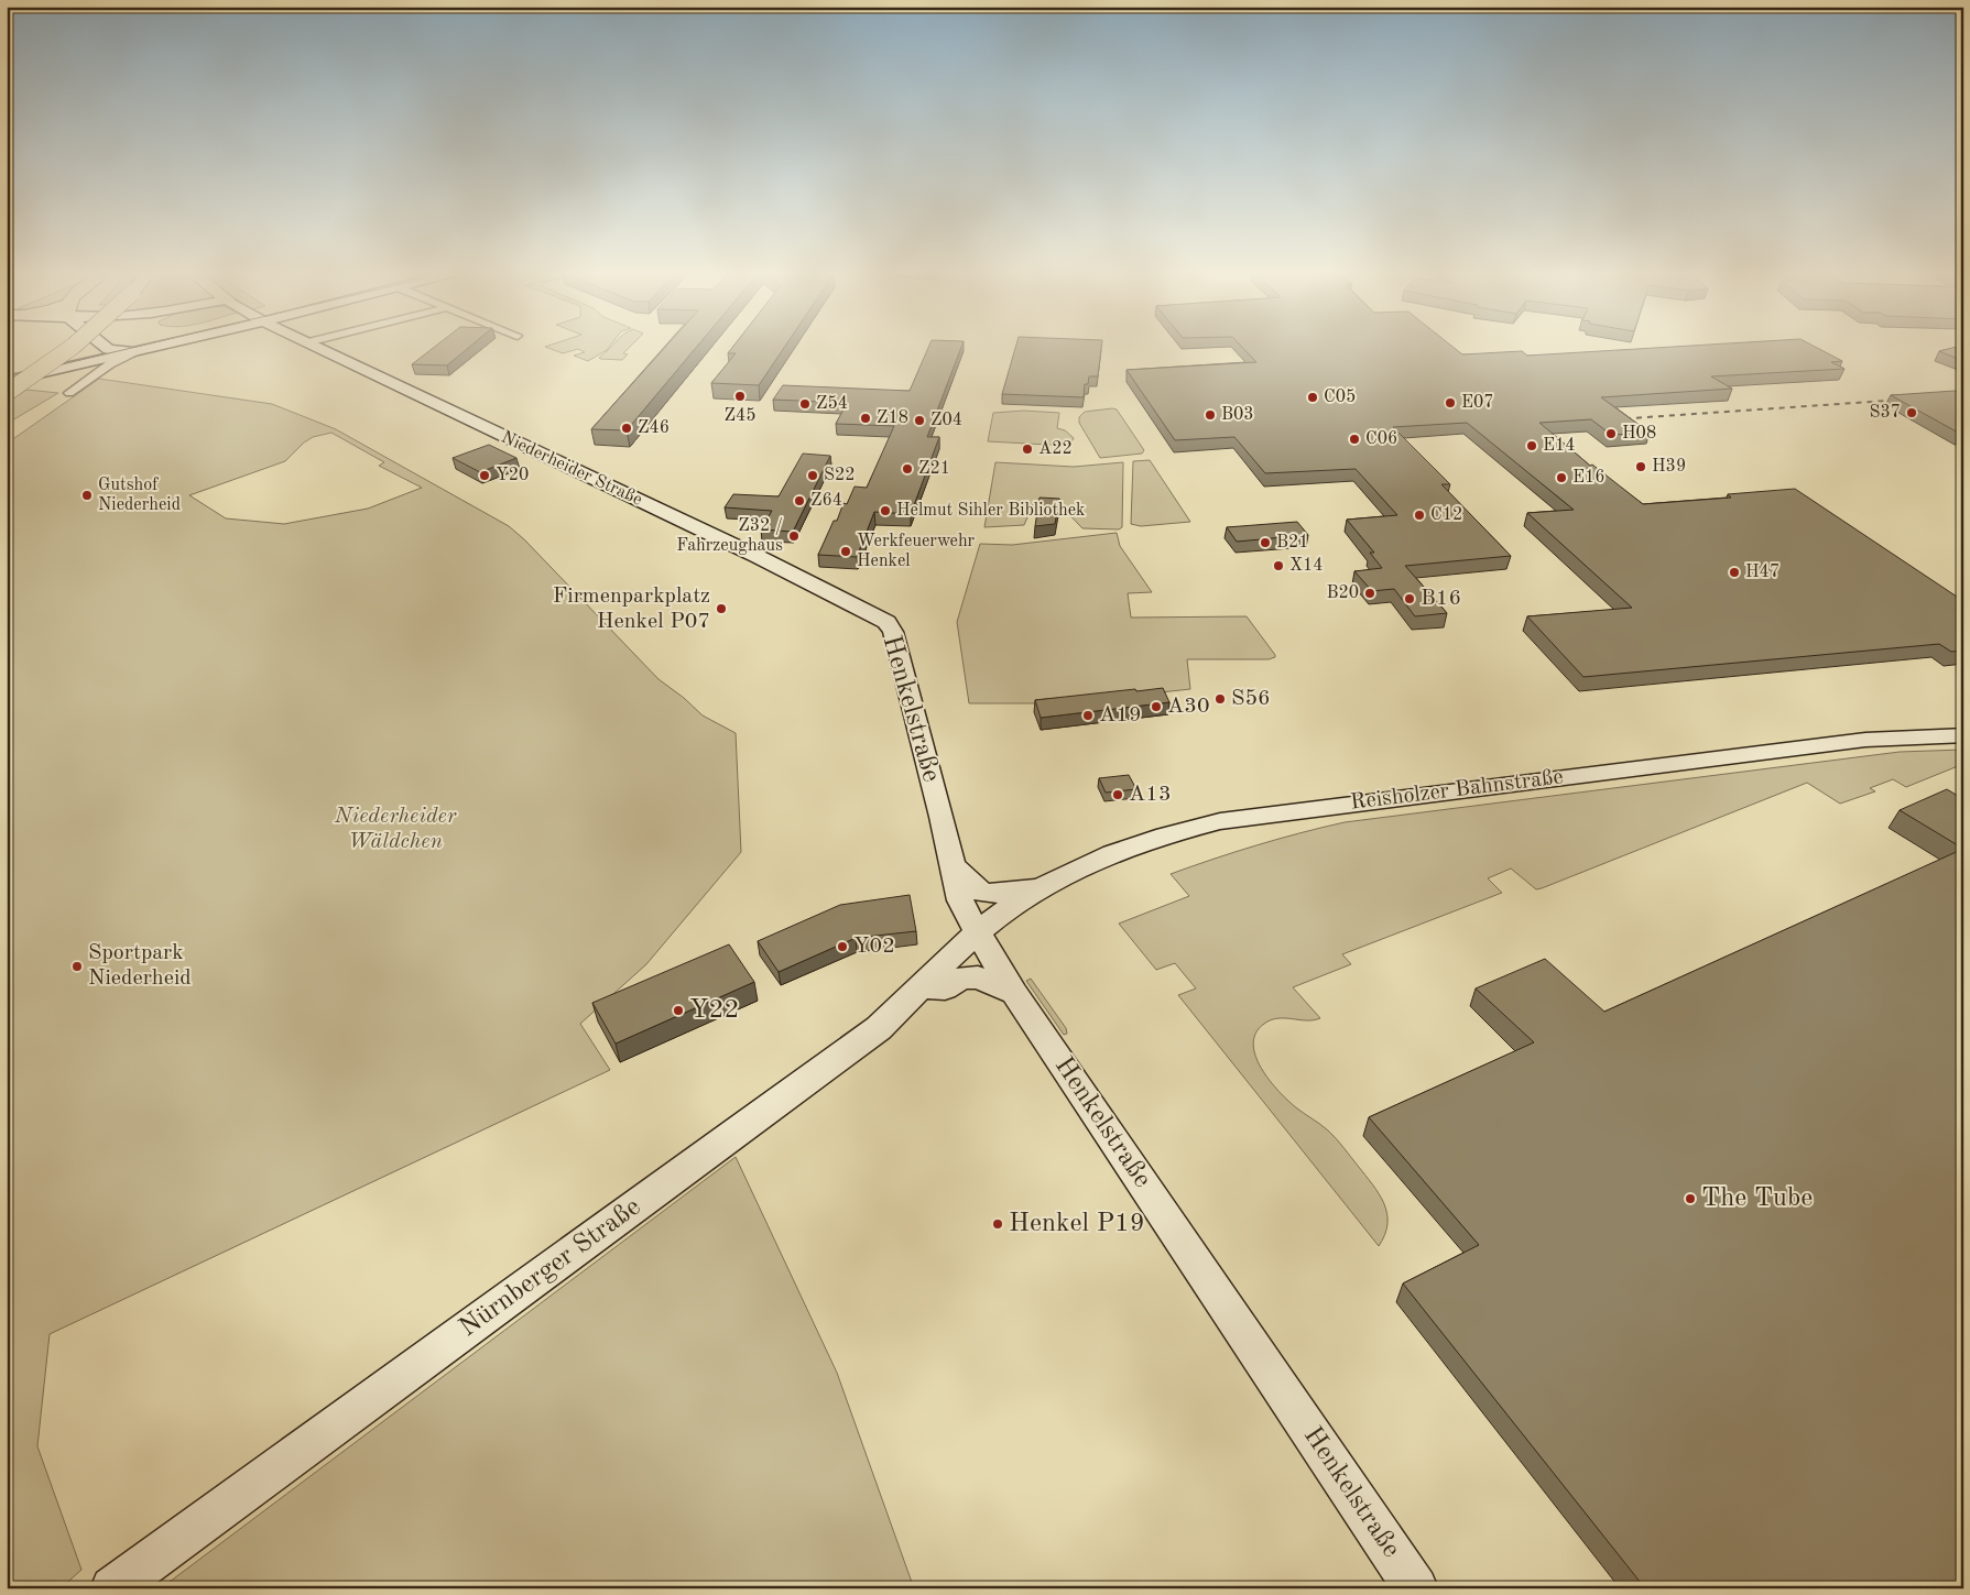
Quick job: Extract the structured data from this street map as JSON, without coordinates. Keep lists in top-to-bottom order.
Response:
{
  "streets": {
    "main road": [
      "Niederheider Straße",
      "Henkelstraße",
      "Reisholzer Bahnstraße",
      "Nürnberger Straße"
    ]
  },
  "crossings": [
    ["Niederheider Straße", "Henkelstraße"],
    ["Henkelstraße", "Reisholzer Bahnstraße"],
    ["Henkelstraße", "Nürnberger Straße"],
    ["Reisholzer Bahnstraße", "Nürnberger Straße"]
  ],
  "parks": ["Niederheider Wäldchen"],
  "places": [
    "Z45",
    "C05",
    "E07",
    "Z54",
    "S37",
    "B03",
    "Z18",
    "Z04",
    "Z46",
    "H08",
    "C06",
    "E14",
    "A22",
    "H39",
    "Z21",
    "Y20",
    "S22",
    "E16",
    "Gutshof Niederheid",
    "Z64",
    "Helmut Sihler Bibliothek",
    "C12",
    "Z32 / Fahrzeughaus",
    "B21",
    "Werkfeuerwehr Henkel",
    "X14",
    "H47",
    "B20",
    "B16",
    "Firmenparkplatz Henkel P07",
    "S56",
    "A30",
    "A19",
    "A13",
    "Y02",
    "Sportpark Niederheid",
    "Y22",
    "The Tube",
    "Henkel P19"
  ]
}
